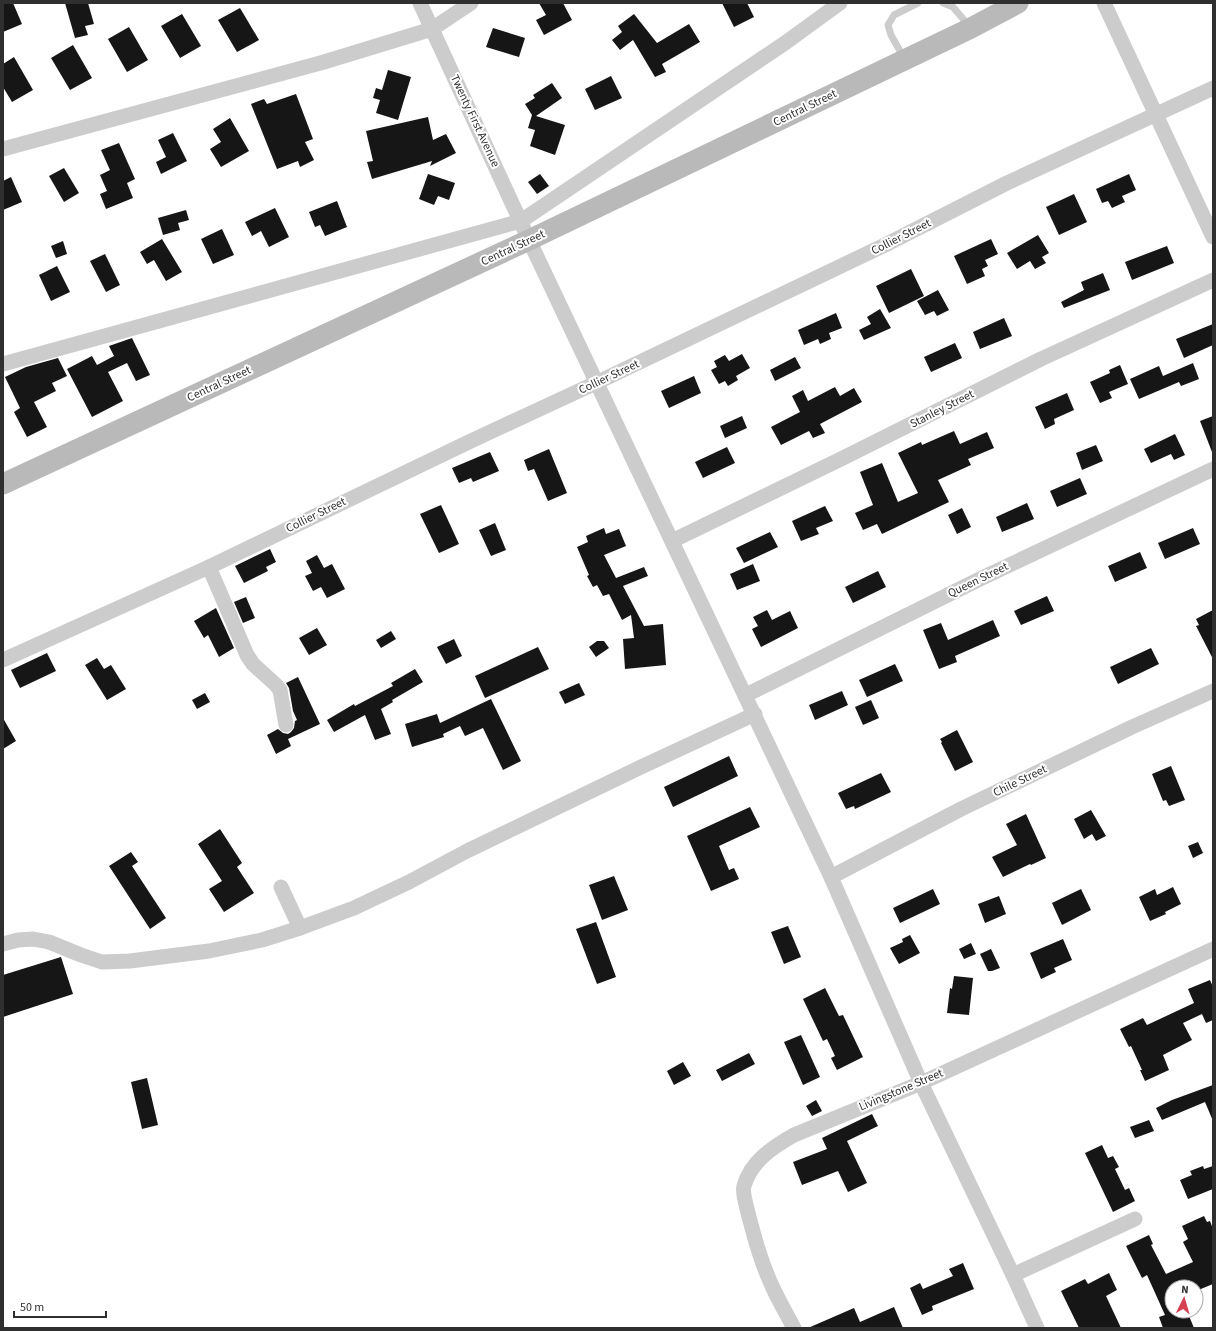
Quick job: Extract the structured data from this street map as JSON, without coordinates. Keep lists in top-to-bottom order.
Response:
{
  "streets": {
    "main road": ["Central Street"],
    "street": [
      "Twenty First Avenue",
      "Collier Street",
      "Stanley Street",
      "Queen Street",
      "Chile Street",
      "Livingstone Street"
    ]
  },
  "crossings": [
    ["Central Street", "Twenty First Avenue"],
    ["Twenty First Avenue", "Collier Street"],
    ["Twenty First Avenue", "Stanley Street"],
    ["Twenty First Avenue", "Queen Street"],
    ["Twenty First Avenue", "Chile Street"],
    ["Twenty First Avenue", "Livingstone Street"]
  ],
  "scale_bar": "50 m",
  "north": "top"
}
